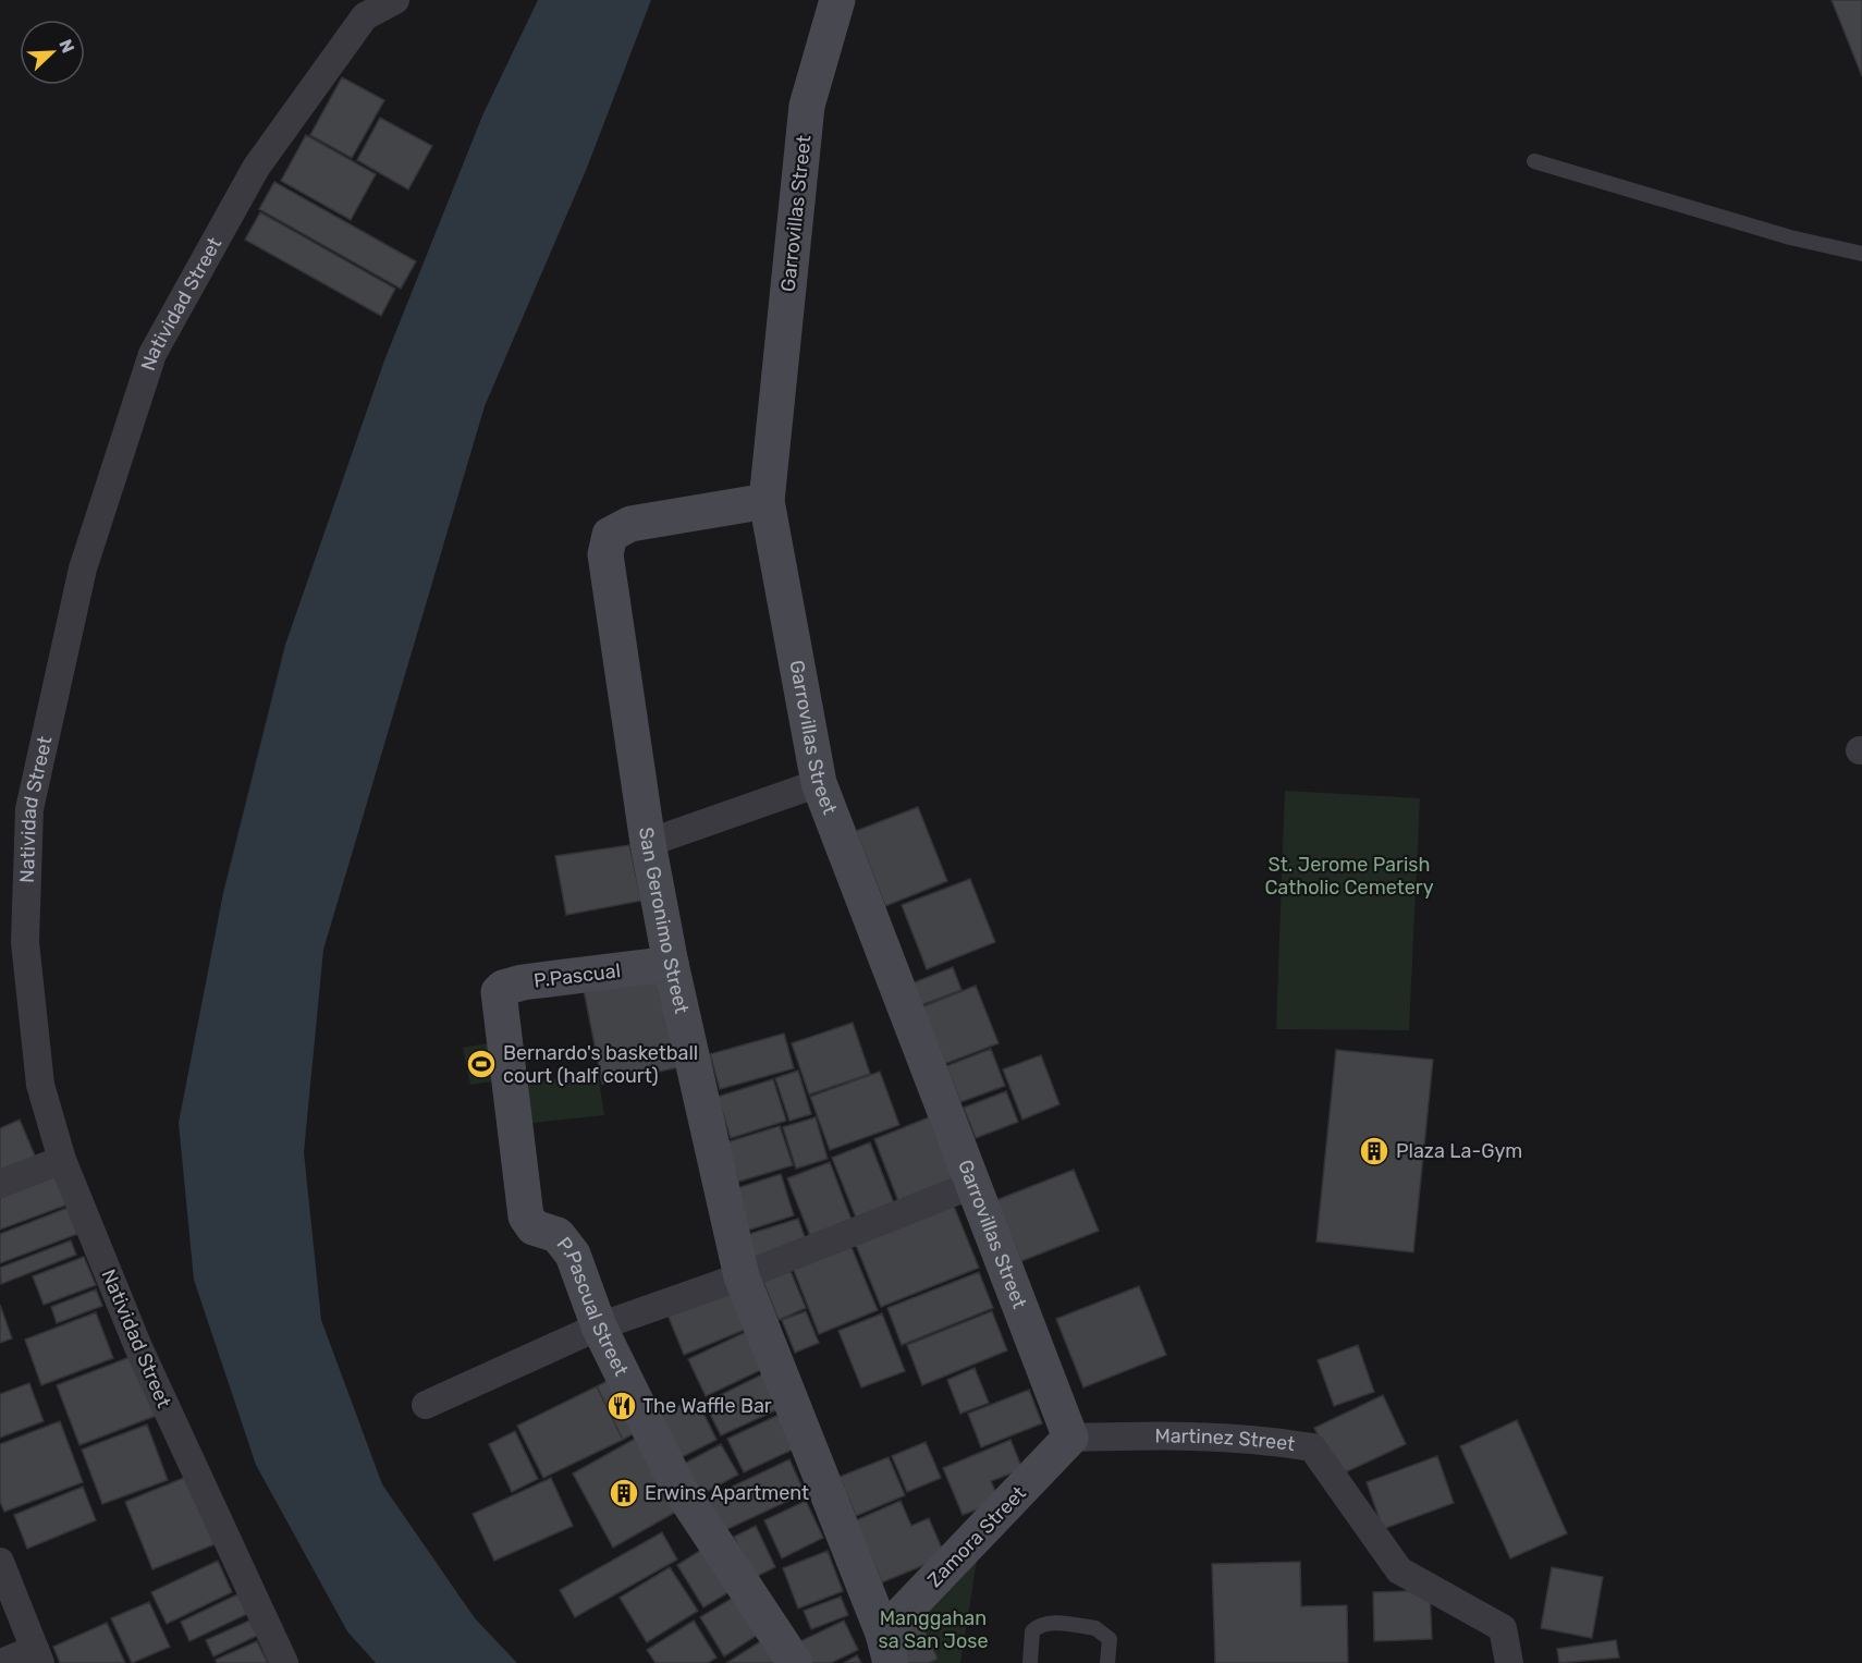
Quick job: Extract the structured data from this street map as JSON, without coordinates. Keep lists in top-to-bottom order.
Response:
{
  "streets": {
    "street": [
      "Garrovillas Street",
      "Natividad Street",
      "San Geronimo Street",
      "P.Pascual",
      "P.Pascual Street",
      "Martinez Street",
      "Zamora Street"
    ]
  },
  "crossings": [
    ["Garrovillas Street", "San Geronimo Street"],
    ["Garrovillas Street", "Martinez Street"],
    ["Garrovillas Street", "Zamora Street"],
    ["San Geronimo Street", "P.Pascual"],
    ["San Geronimo Street", "Zamora Street"],
    ["P.Pascual", "P.Pascual Street"],
    ["Martinez Street", "Zamora Street"]
  ],
  "parks": ["St. Jerome Parish Catholic Cemetery", "Manggahan sa San Jose"],
  "places": {
    "sports": ["Bernardo's basketball court (half court)"],
    "building": ["Plaza La-Gym", "Erwins Apartment"],
    "restaurant": ["The Waffle Bar"]
  },
  "north": "top right"
}
